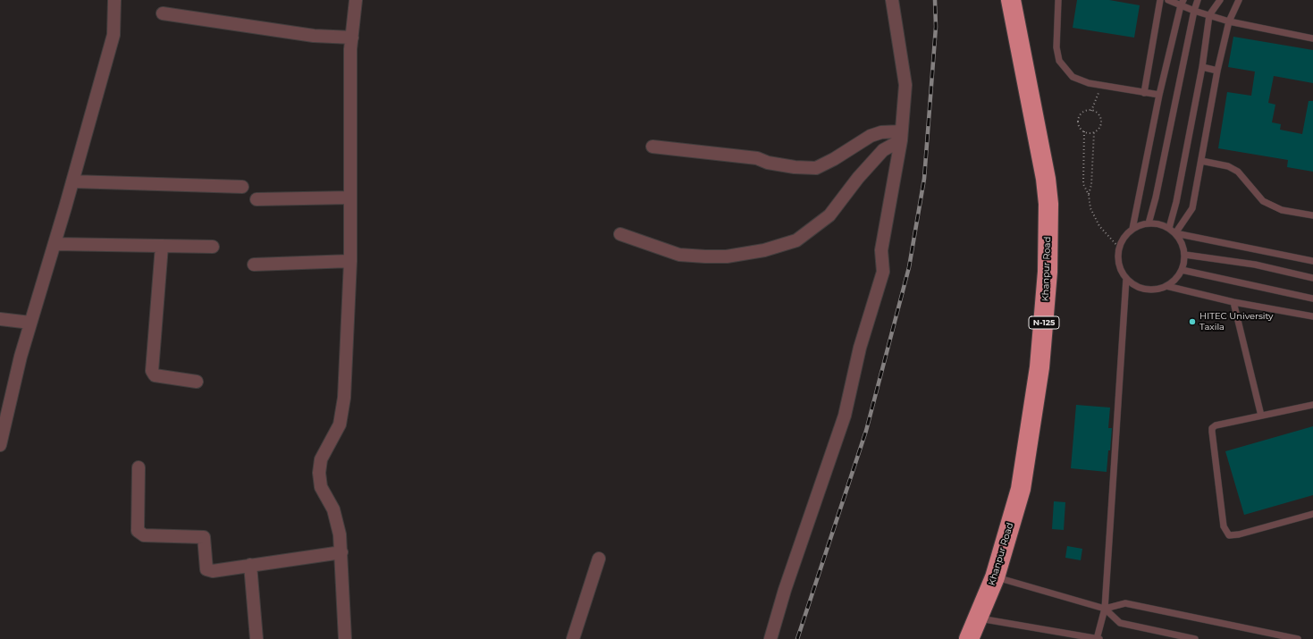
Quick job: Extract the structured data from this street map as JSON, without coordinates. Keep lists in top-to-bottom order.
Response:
{
  "streets": {
    "highway": ["Khanpur Road", "N-125"]
  },
  "places": ["HITEC University Taxila"]
}
